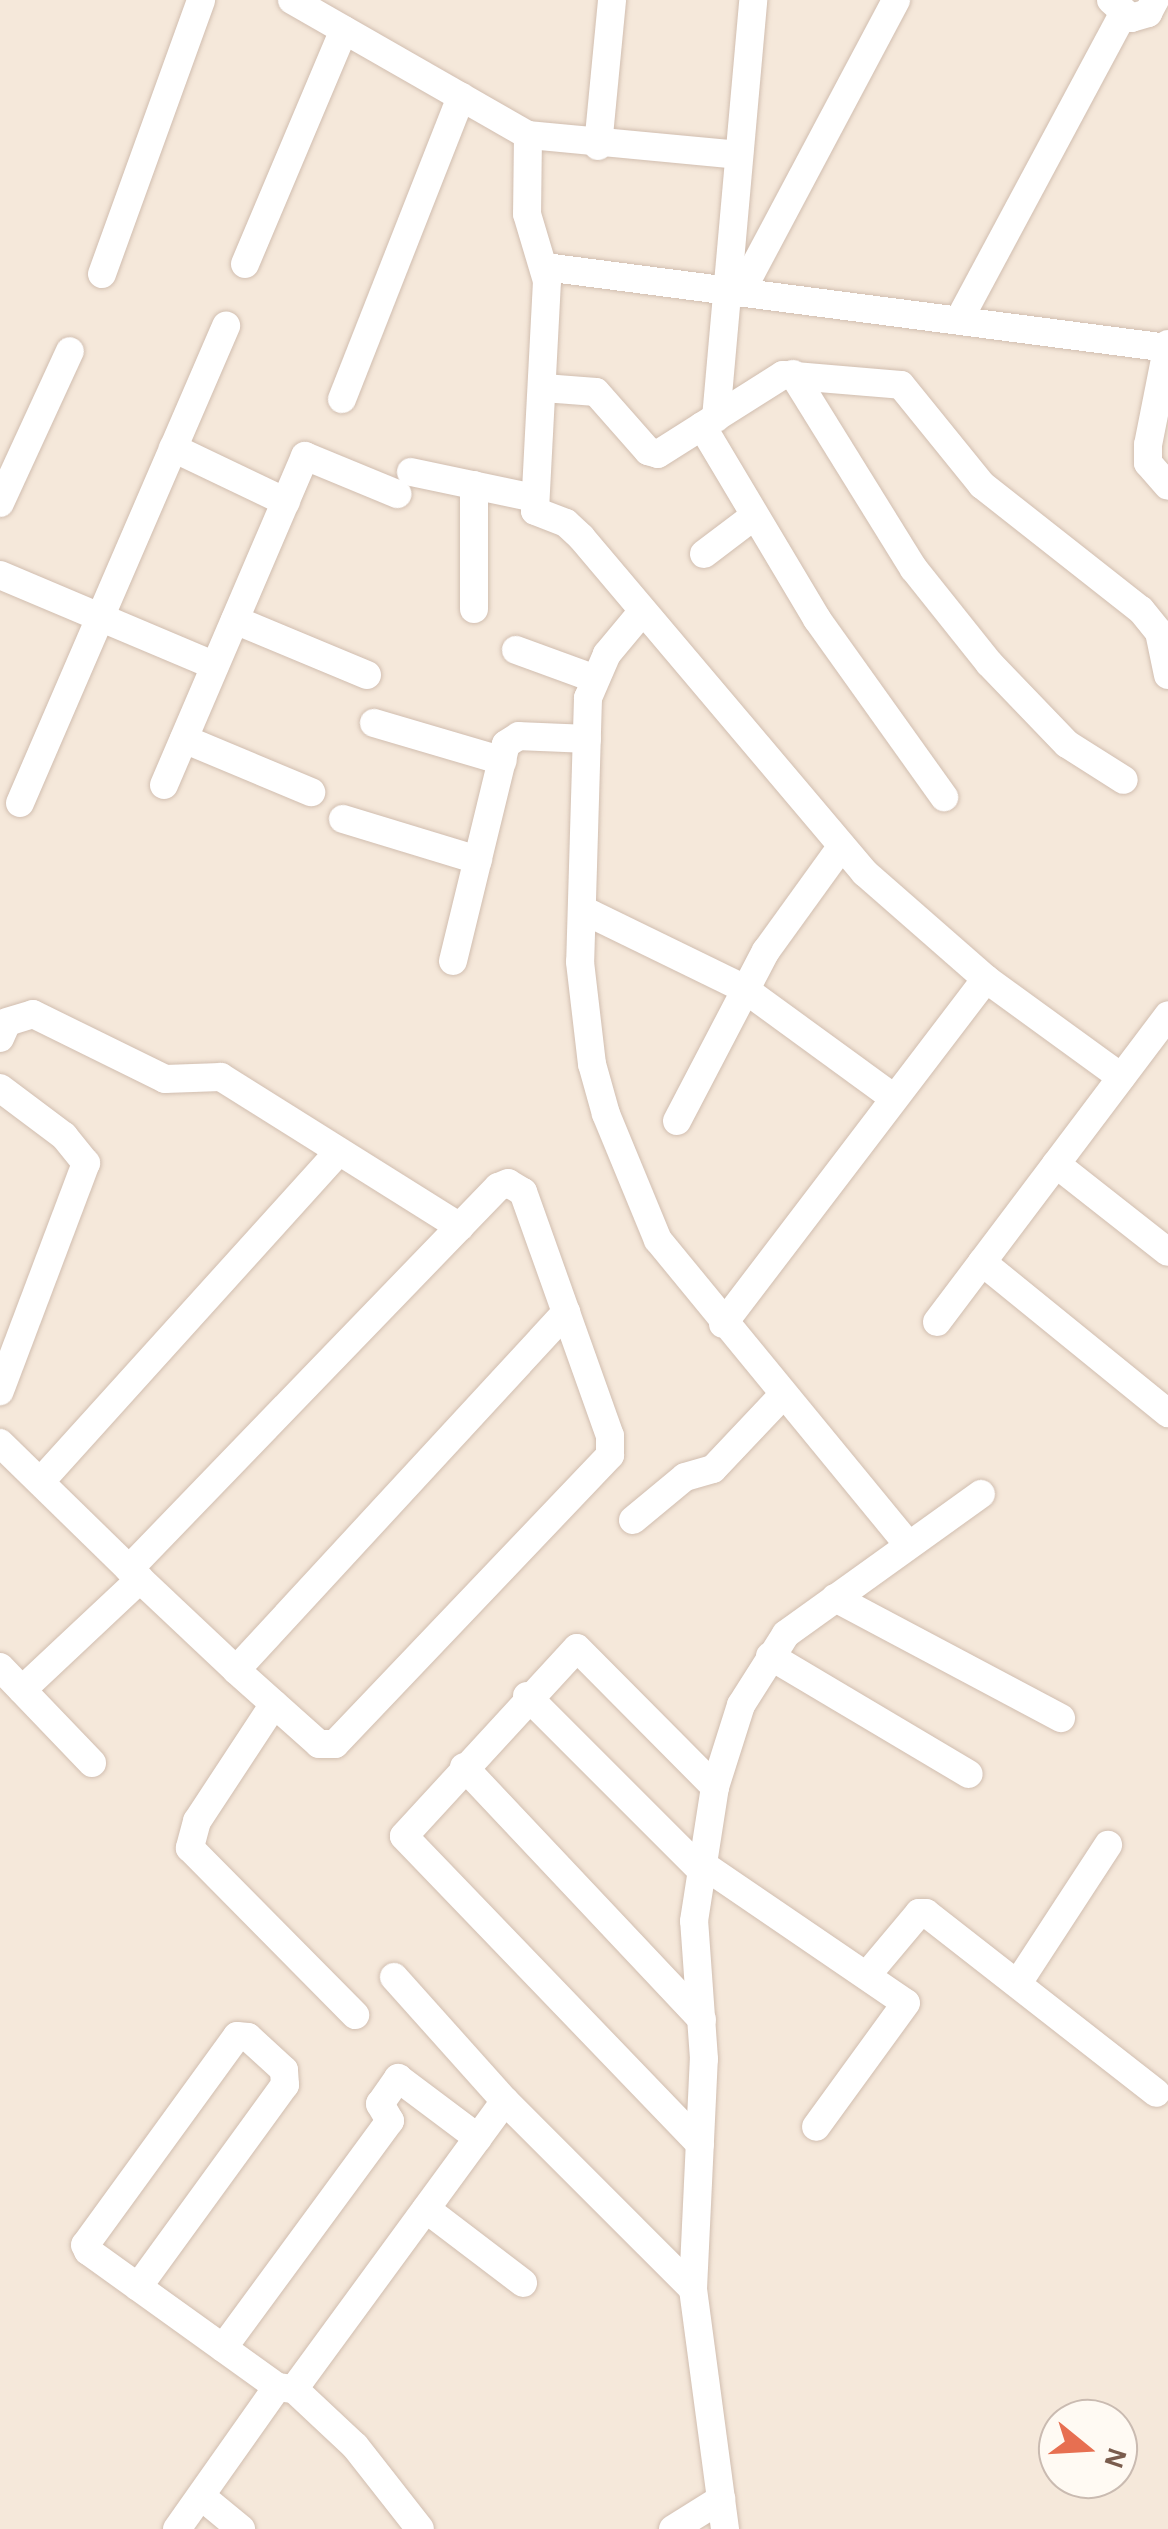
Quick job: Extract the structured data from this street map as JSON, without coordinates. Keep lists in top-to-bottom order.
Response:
{
  "north": "right"
}
